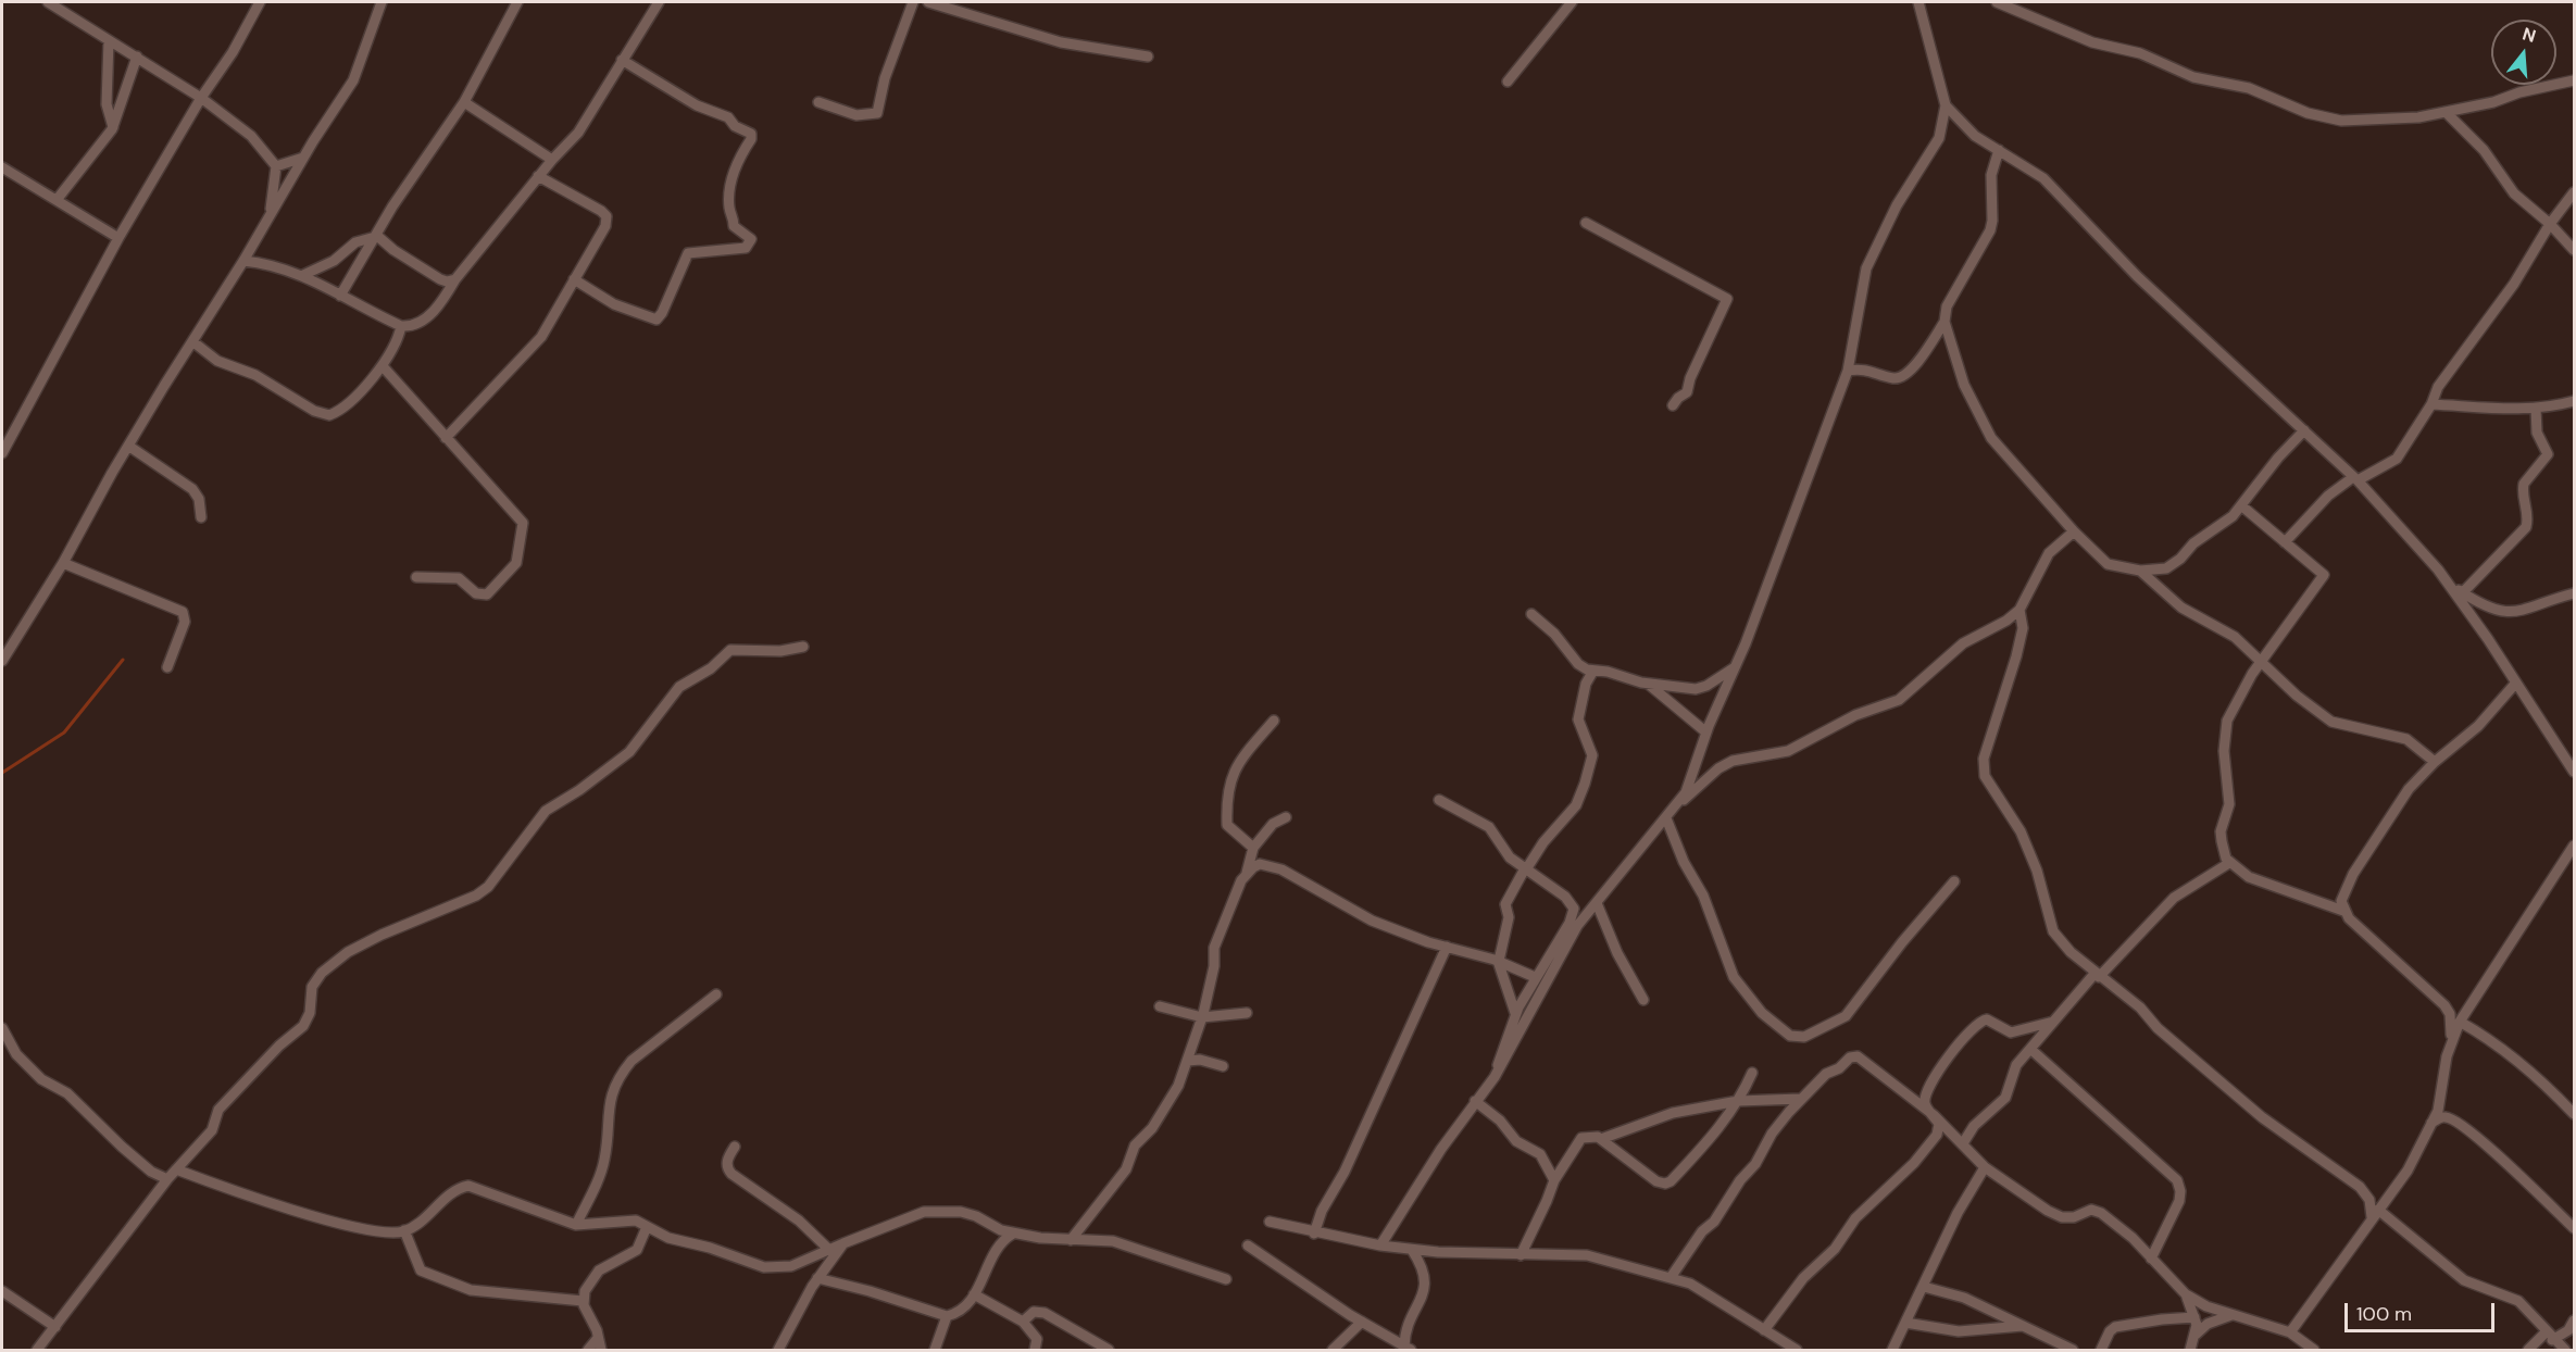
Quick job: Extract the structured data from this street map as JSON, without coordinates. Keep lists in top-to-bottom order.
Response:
{
  "scale_bar": "100 m",
  "north": "top"
}
